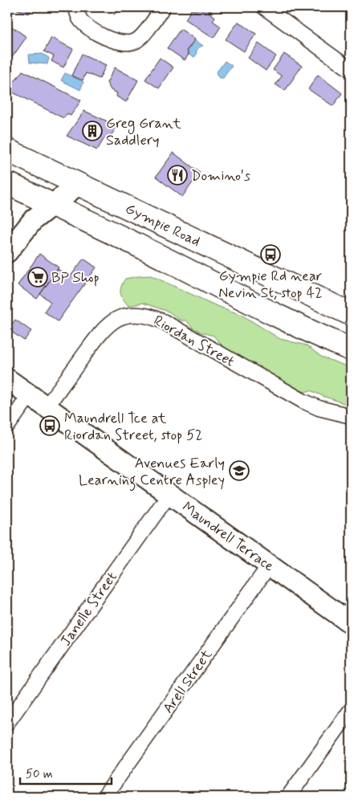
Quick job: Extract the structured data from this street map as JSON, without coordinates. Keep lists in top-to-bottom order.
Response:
{
  "streets": {
    "highway": ["Gympie Road"],
    "main road": ["Maundrell Terrace"],
    "street": ["Riordan Street", "Janelle Street", "Arell Street"]
  },
  "crossings": [
    ["Riordan Street", "Maundrell Terrace"],
    ["Maundrell Terrace", "Janelle Street"],
    ["Maundrell Terrace", "Arell Street"]
  ],
  "places": {
    "building": ["Greg Grant Saddlery"],
    "restaurant": ["Domino's"],
    "bus stop": ["Gympie Rd near Nevin St, stop 42", "Maundrell Tce at Riordan Street, stop 52"],
    "supermarket": ["BP Shop"],
    "school or university": ["Avenues Early Learning Centre Aspley"]
  },
  "scale_bar": "50 m"
}
